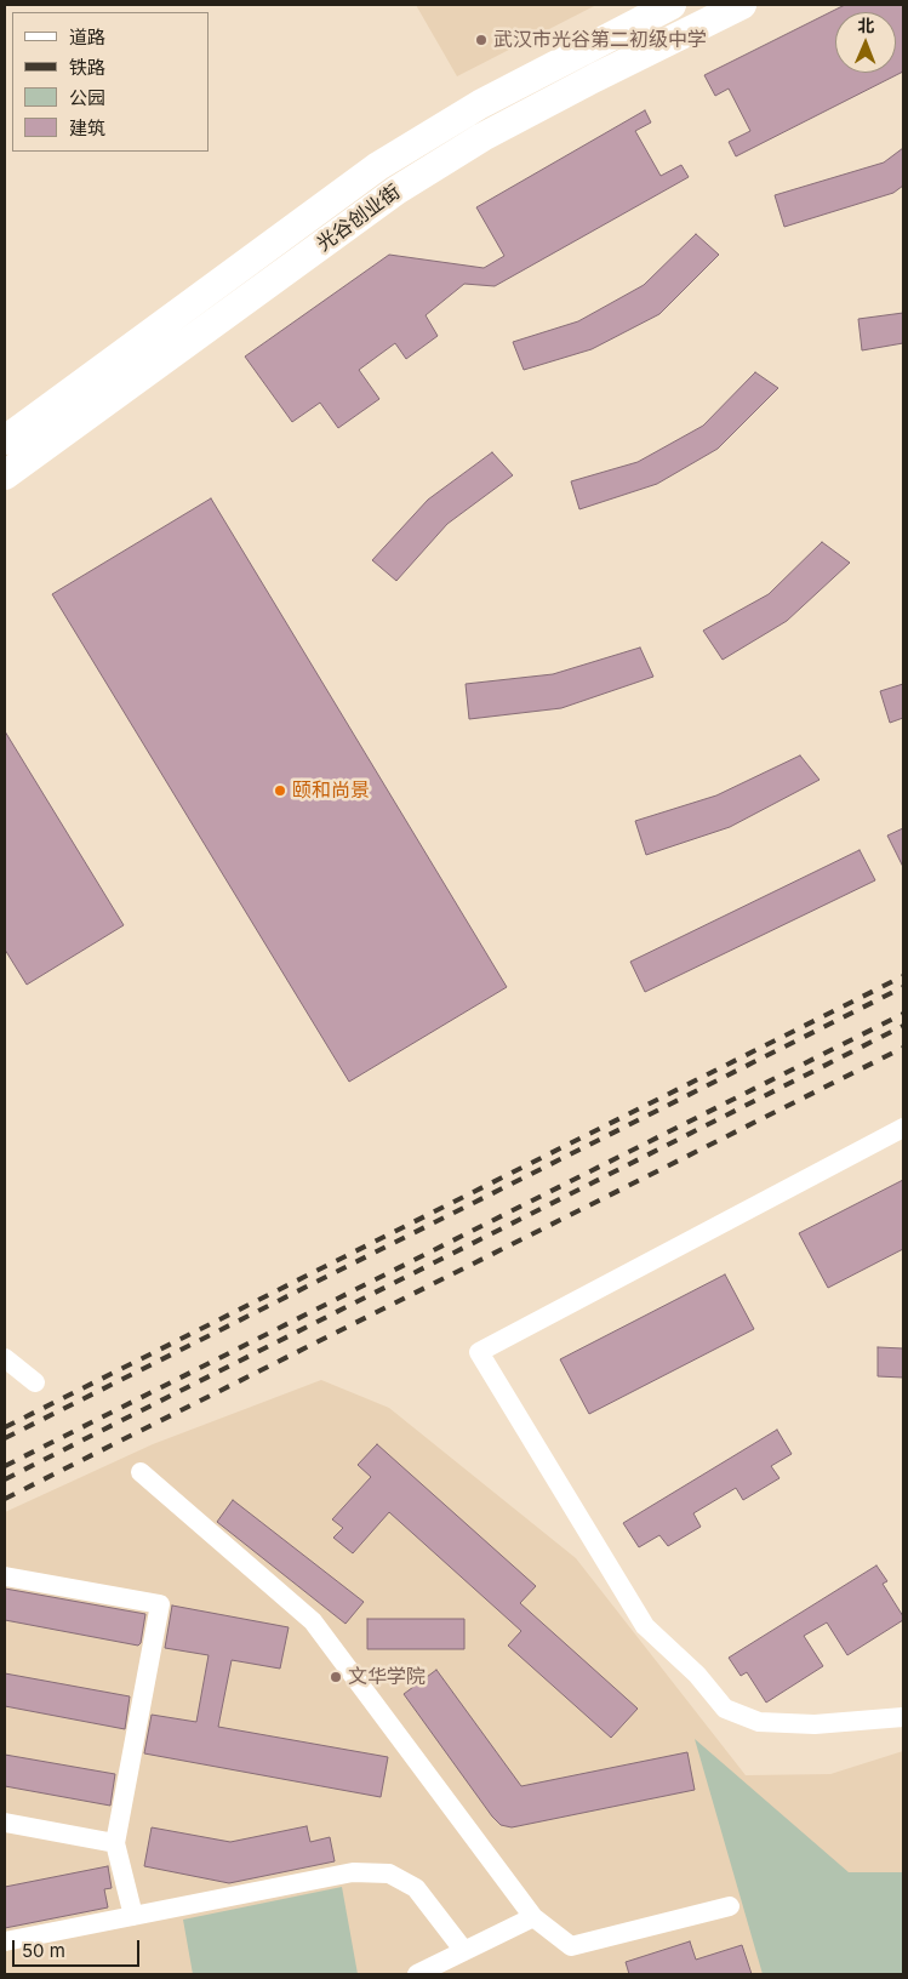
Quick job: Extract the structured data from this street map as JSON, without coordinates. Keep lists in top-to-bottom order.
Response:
{
  "streets": {
    "main road": ["光谷创业街"]
  },
  "places": ["武汉市光谷第二初级中学", "颐和尚景", "文华学院"],
  "legend": [
    "道路",
    "铁路",
    "公园",
    "建筑"
  ],
  "scale_bar": "50 m",
  "north": "top"
}
